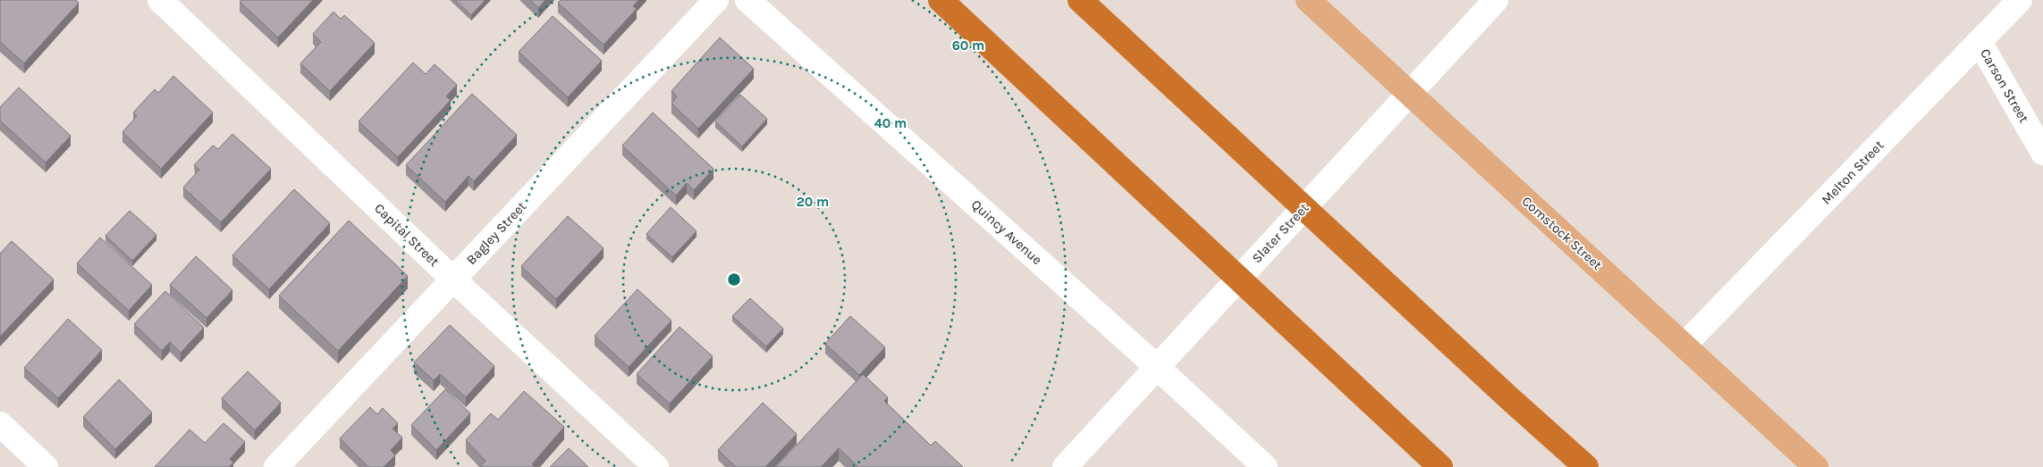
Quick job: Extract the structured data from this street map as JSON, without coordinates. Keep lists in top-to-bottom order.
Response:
{
  "streets": {
    "main road": ["Comstock Street"],
    "street": [
      "Carson Street",
      "Melton Street",
      "Quincy Avenue",
      "Bagley Street",
      "Slater Street",
      "Capital Street"
    ]
  },
  "crossings": [
    ["Carson Street", "Melton Street"],
    ["Melton Street", "Comstock Street"],
    ["Quincy Avenue", "Slater Street"],
    ["Bagley Street", "Capital Street"],
    ["Slater Street", "Comstock Street"]
  ],
  "rings": ["60 m", "40 m", "20 m"]
}
